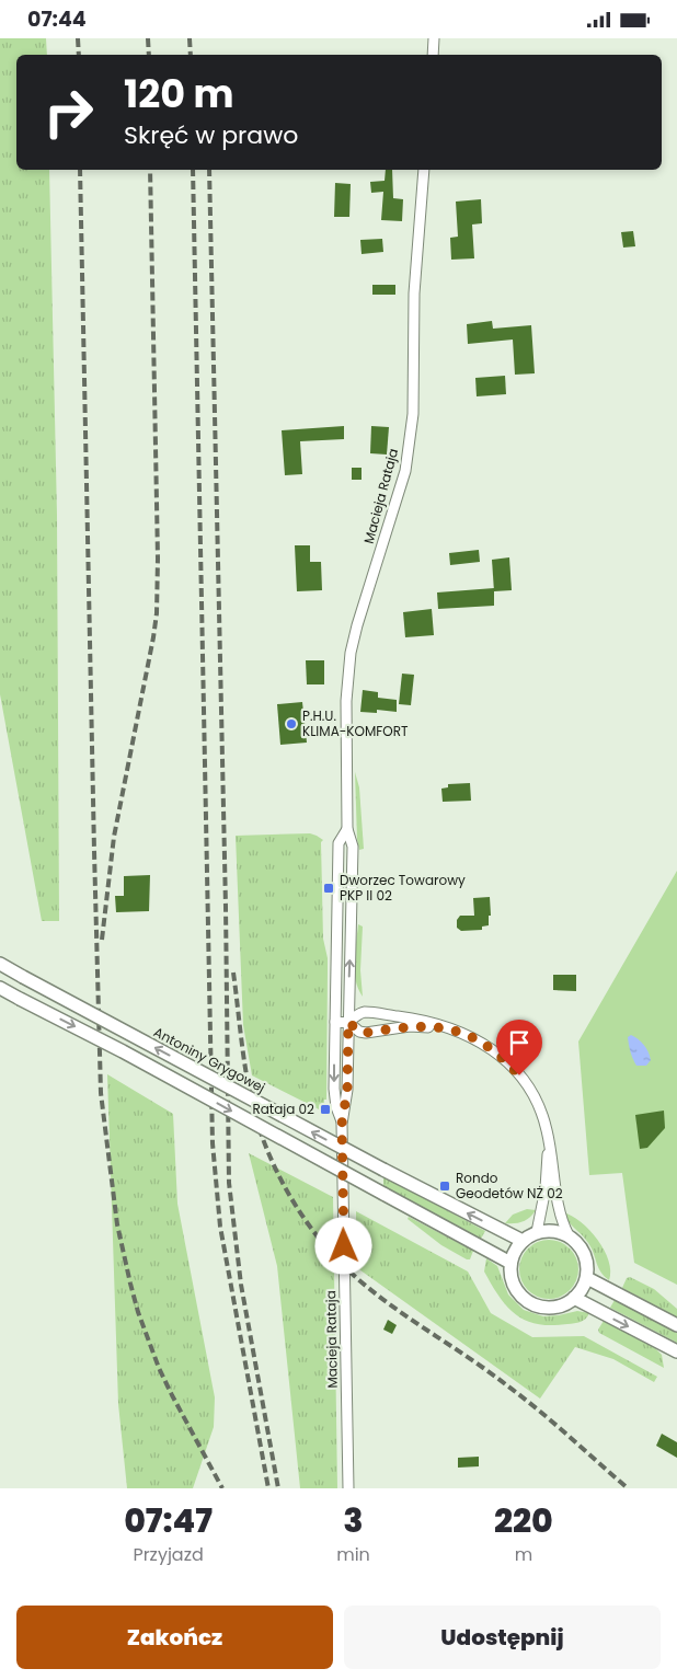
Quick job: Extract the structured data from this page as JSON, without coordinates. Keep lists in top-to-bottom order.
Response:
{
  "streets": {
    "street": ["Macieja Rataja", "Antoniny Grygowej"]
  },
  "places": {
    "other": ["P.H.U. KLIMA-KOMFORT"],
    "transit": ["Dworzec Towarowy PKP II 02", "Rataja 02", "Rondo Geodetów NŻ 02"]
  },
  "page": {
    "status": "07:44",
    "turn": ["120 m", "Skręć w prawo"],
    "eta": [
      "07:47",
      "Przyjazd",
      "3",
      "min",
      "220",
      "m"
    ],
    "buttons": ["Zakończ", "Udostępnij"]
  }
}
